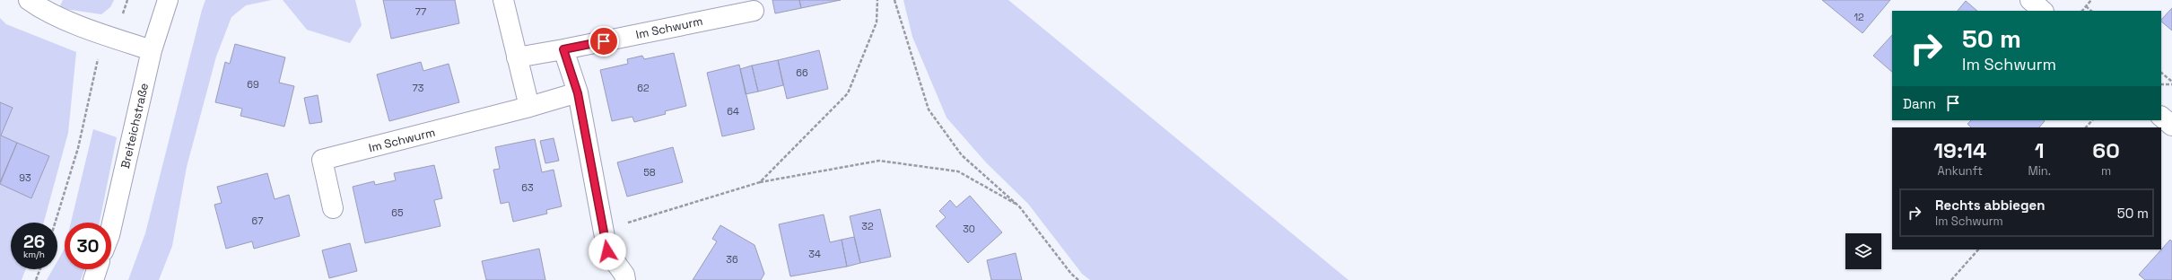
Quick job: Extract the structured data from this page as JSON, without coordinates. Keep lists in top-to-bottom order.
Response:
{
  "streets": {
    "street": ["Im Schwurm", "Breiteichstraße"]
  },
  "house_numbers": [
    "77",
    "12",
    "66",
    "69",
    "73",
    "62",
    "64",
    "58",
    "93",
    "63",
    "65",
    "67",
    "32",
    "30",
    "34",
    "36"
  ],
  "page": {
    "turn": ["50 m", "Im Schwurm"],
    "then": "Dann",
    "eta": [
      "19:14",
      "Ankunft",
      "1",
      "Min.",
      "60",
      "m"
    ],
    "list": [
      {
        "name": "Rechts abbiegen",
        "note": "Im Schwurm",
        "value": "50 m"
      }
    ],
    "speed": "26 km/h",
    "limit": "30"
  }
}
